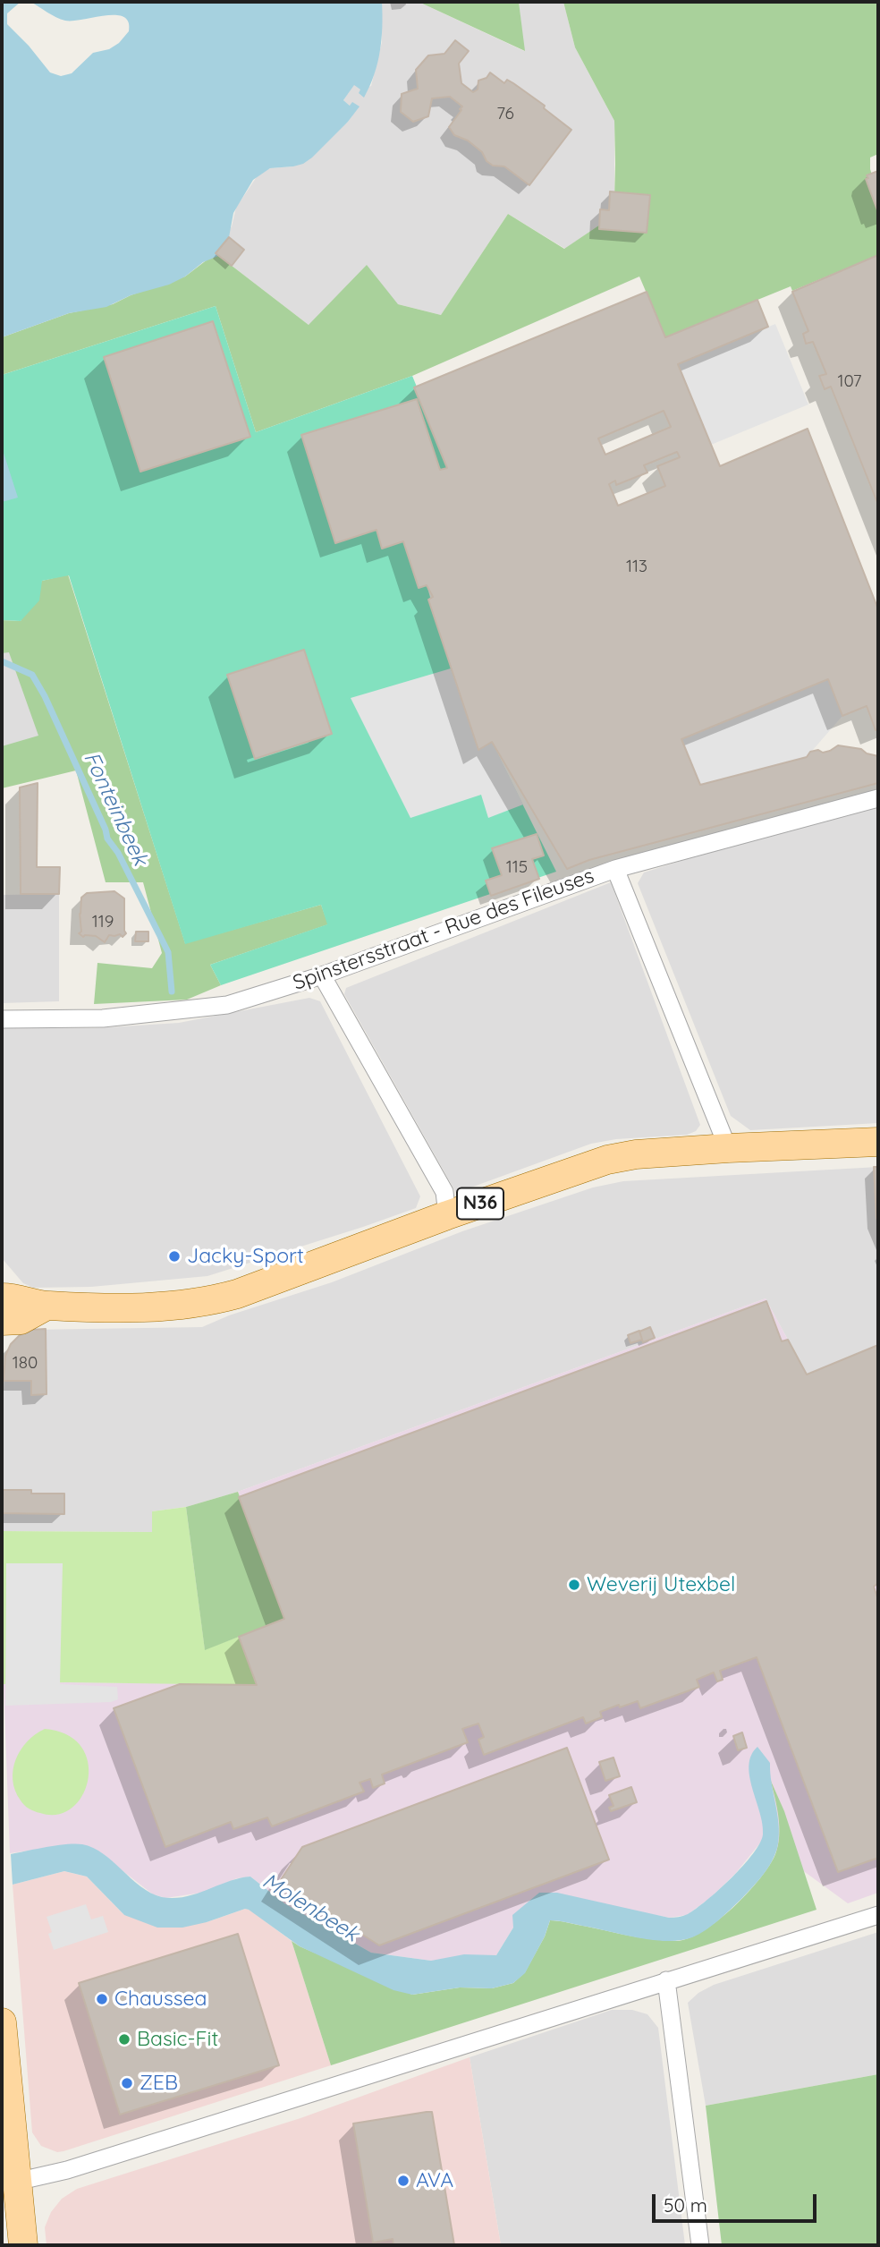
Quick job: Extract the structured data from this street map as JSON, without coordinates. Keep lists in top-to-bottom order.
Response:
{
  "streets": {
    "main road": ["N36"],
    "street": ["Spinstersstraat - Rue des Fileuses"]
  },
  "water": ["Fonteinbeek", "Molenbeek"],
  "places": [
    "Jacky-Sport",
    "Weverij Utexbel",
    "Chaussea",
    "Basic-Fit",
    "ZEB",
    "AVA"
  ],
  "house_numbers": [
    "76",
    "107",
    "113",
    "115",
    "119",
    "180"
  ],
  "scale_bar": "50 m"
}
